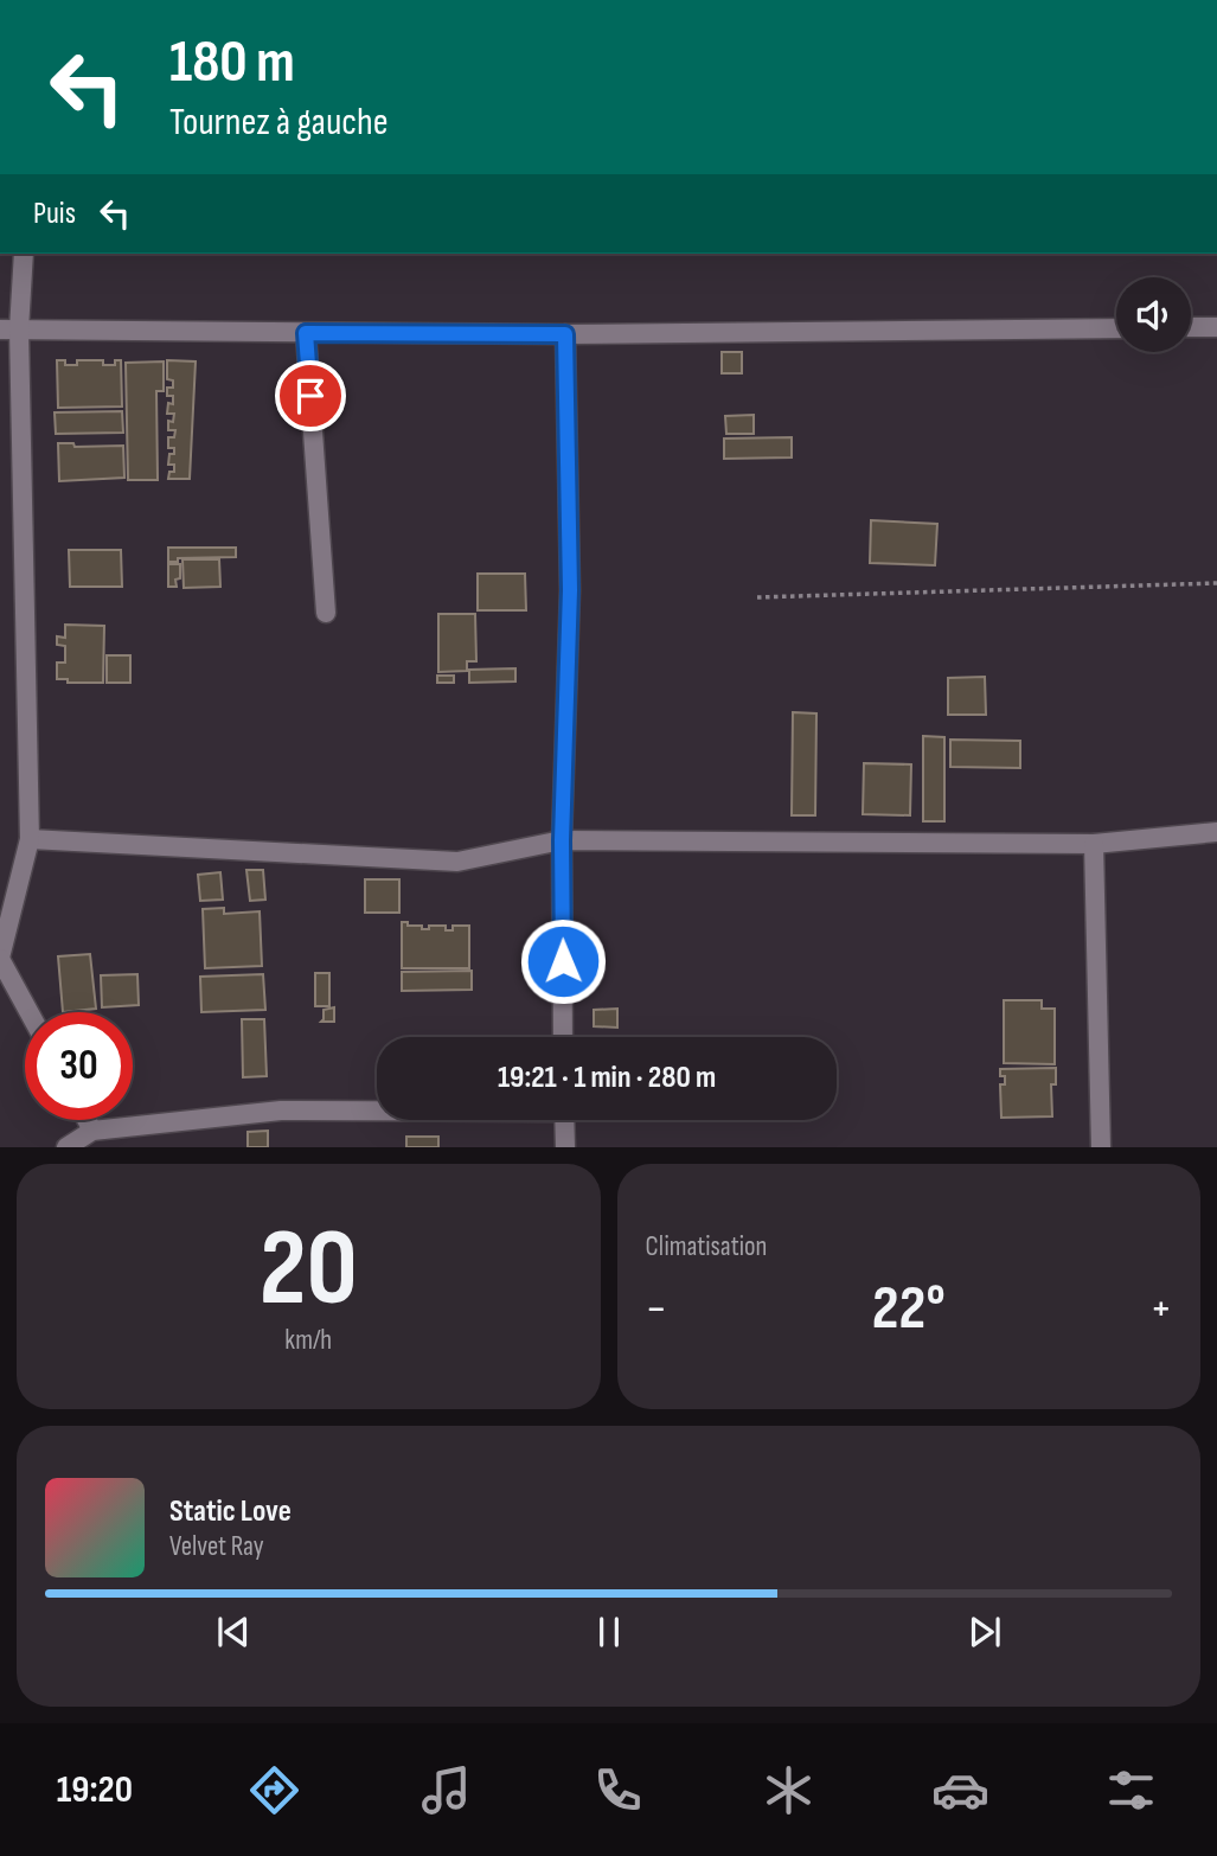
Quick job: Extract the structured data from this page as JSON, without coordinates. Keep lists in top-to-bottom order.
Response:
{
  "page": {
    "turn": ["180 m", "Tournez à gauche"],
    "then": "Puis",
    "limit": "30",
    "trip": "19:21 · 1 min · 280 m",
    "tile": [
      ["20", "km/h"],
      "Climatisation"
    ],
    "heat": ["−", "22°", "+"],
    "song": ["Static Love", "Velvet Ray"],
    "tabs": "19:20"
  }
}
